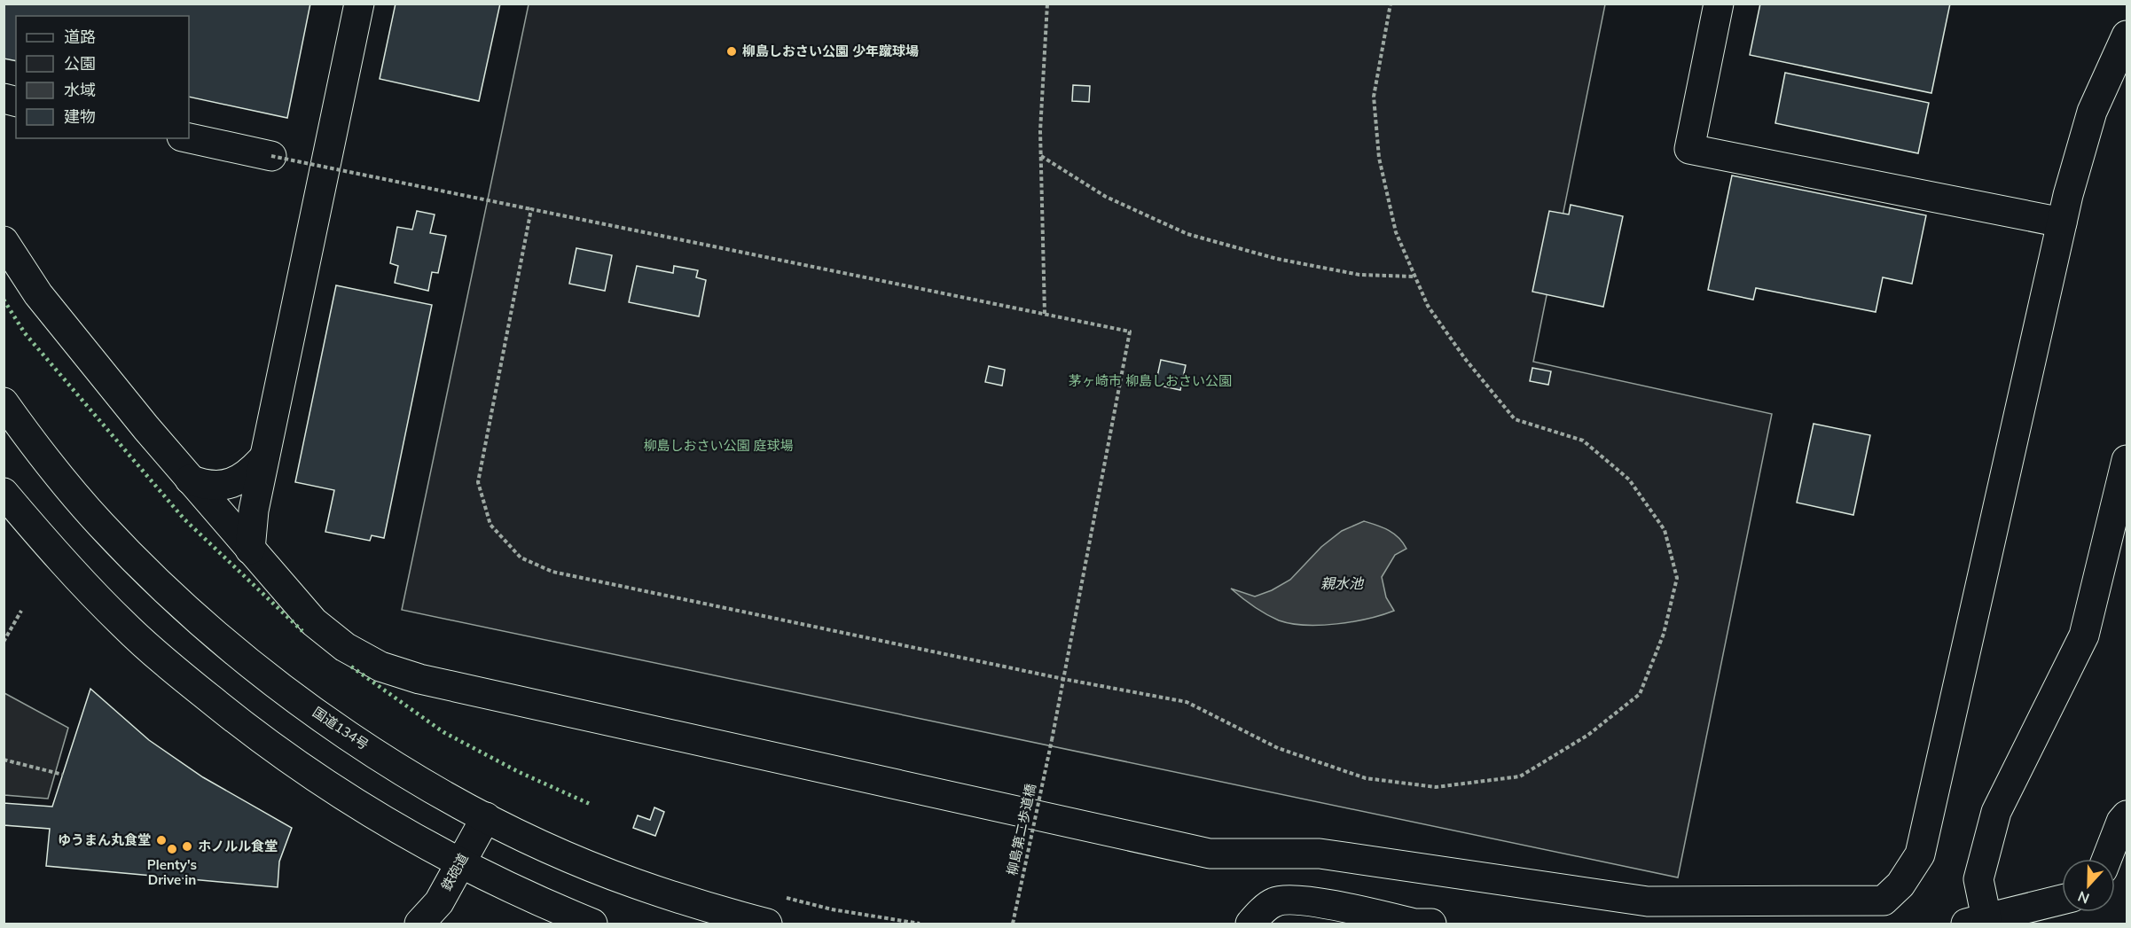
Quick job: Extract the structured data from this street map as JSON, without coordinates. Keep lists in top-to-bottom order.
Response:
{
  "streets": {
    "main road": ["国道134号", "鉄砲道"],
    "path": ["柳島第二歩道橋"]
  },
  "crossings": [
    ["国道134号", "鉄砲道"]
  ],
  "water": ["親水池"],
  "parks": ["茅ヶ崎市 柳島しおさい公園", "柳島しおさい公園 庭球場"],
  "places": [
    "柳島しおさい公園 少年蹴球場",
    "ゆうまん丸食堂",
    "ホノルル食堂",
    "Plenty's Drive in"
  ],
  "legend": [
    "道路",
    "公園",
    "水域",
    "建物"
  ],
  "north": "bottom"
}
